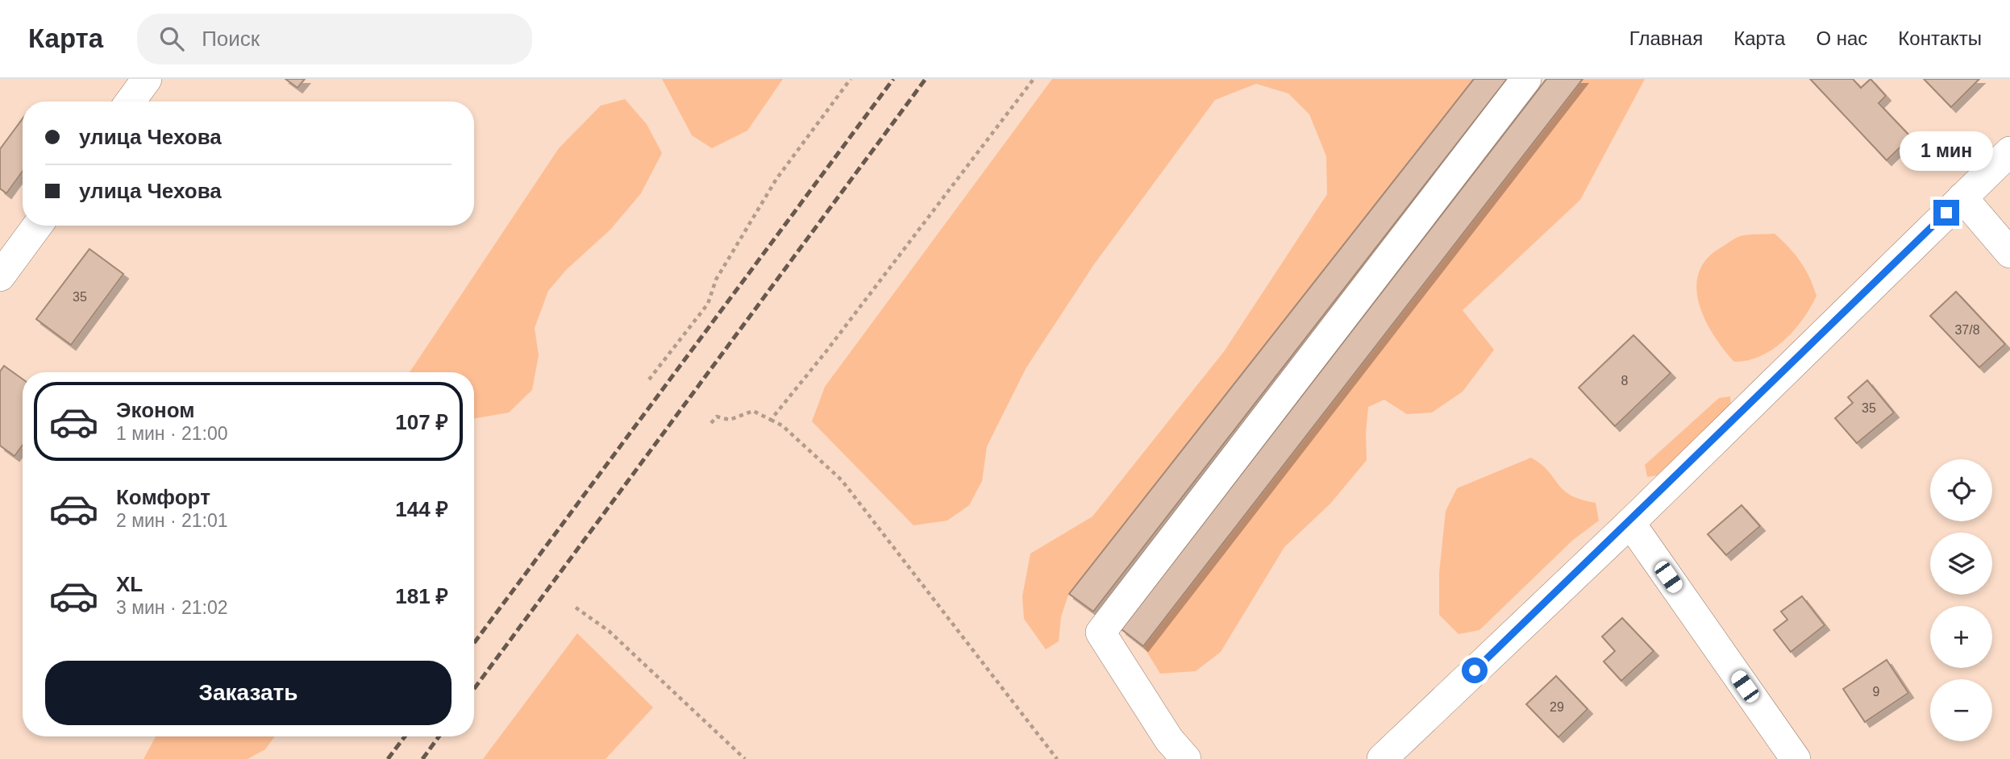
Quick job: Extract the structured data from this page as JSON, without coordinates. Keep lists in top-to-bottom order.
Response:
{
  "house_numbers": [
    "35",
    "37/8",
    "8",
    "35",
    "9",
    "29"
  ],
  "page": {
    "header": "Карта",
    "search": "Поиск",
    "nav": [
      "Главная",
      "Карта",
      "О нас",
      "Контакты"
    ],
    "banner": ["улица Чехова", "улица Чехова"],
    "bubble": "1 мин",
    "list": [
      {
        "name": "Эконом",
        "note": "1 мин · 21:00",
        "value": "107 ₽"
      },
      {
        "name": "Комфорт",
        "note": "2 мин · 21:01",
        "value": "144 ₽"
      },
      {
        "name": "XL",
        "note": "3 мин · 21:02",
        "value": "181 ₽"
      }
    ],
    "map_buttons": ["+", "−"],
    "buttons": "Заказать"
  }
}
